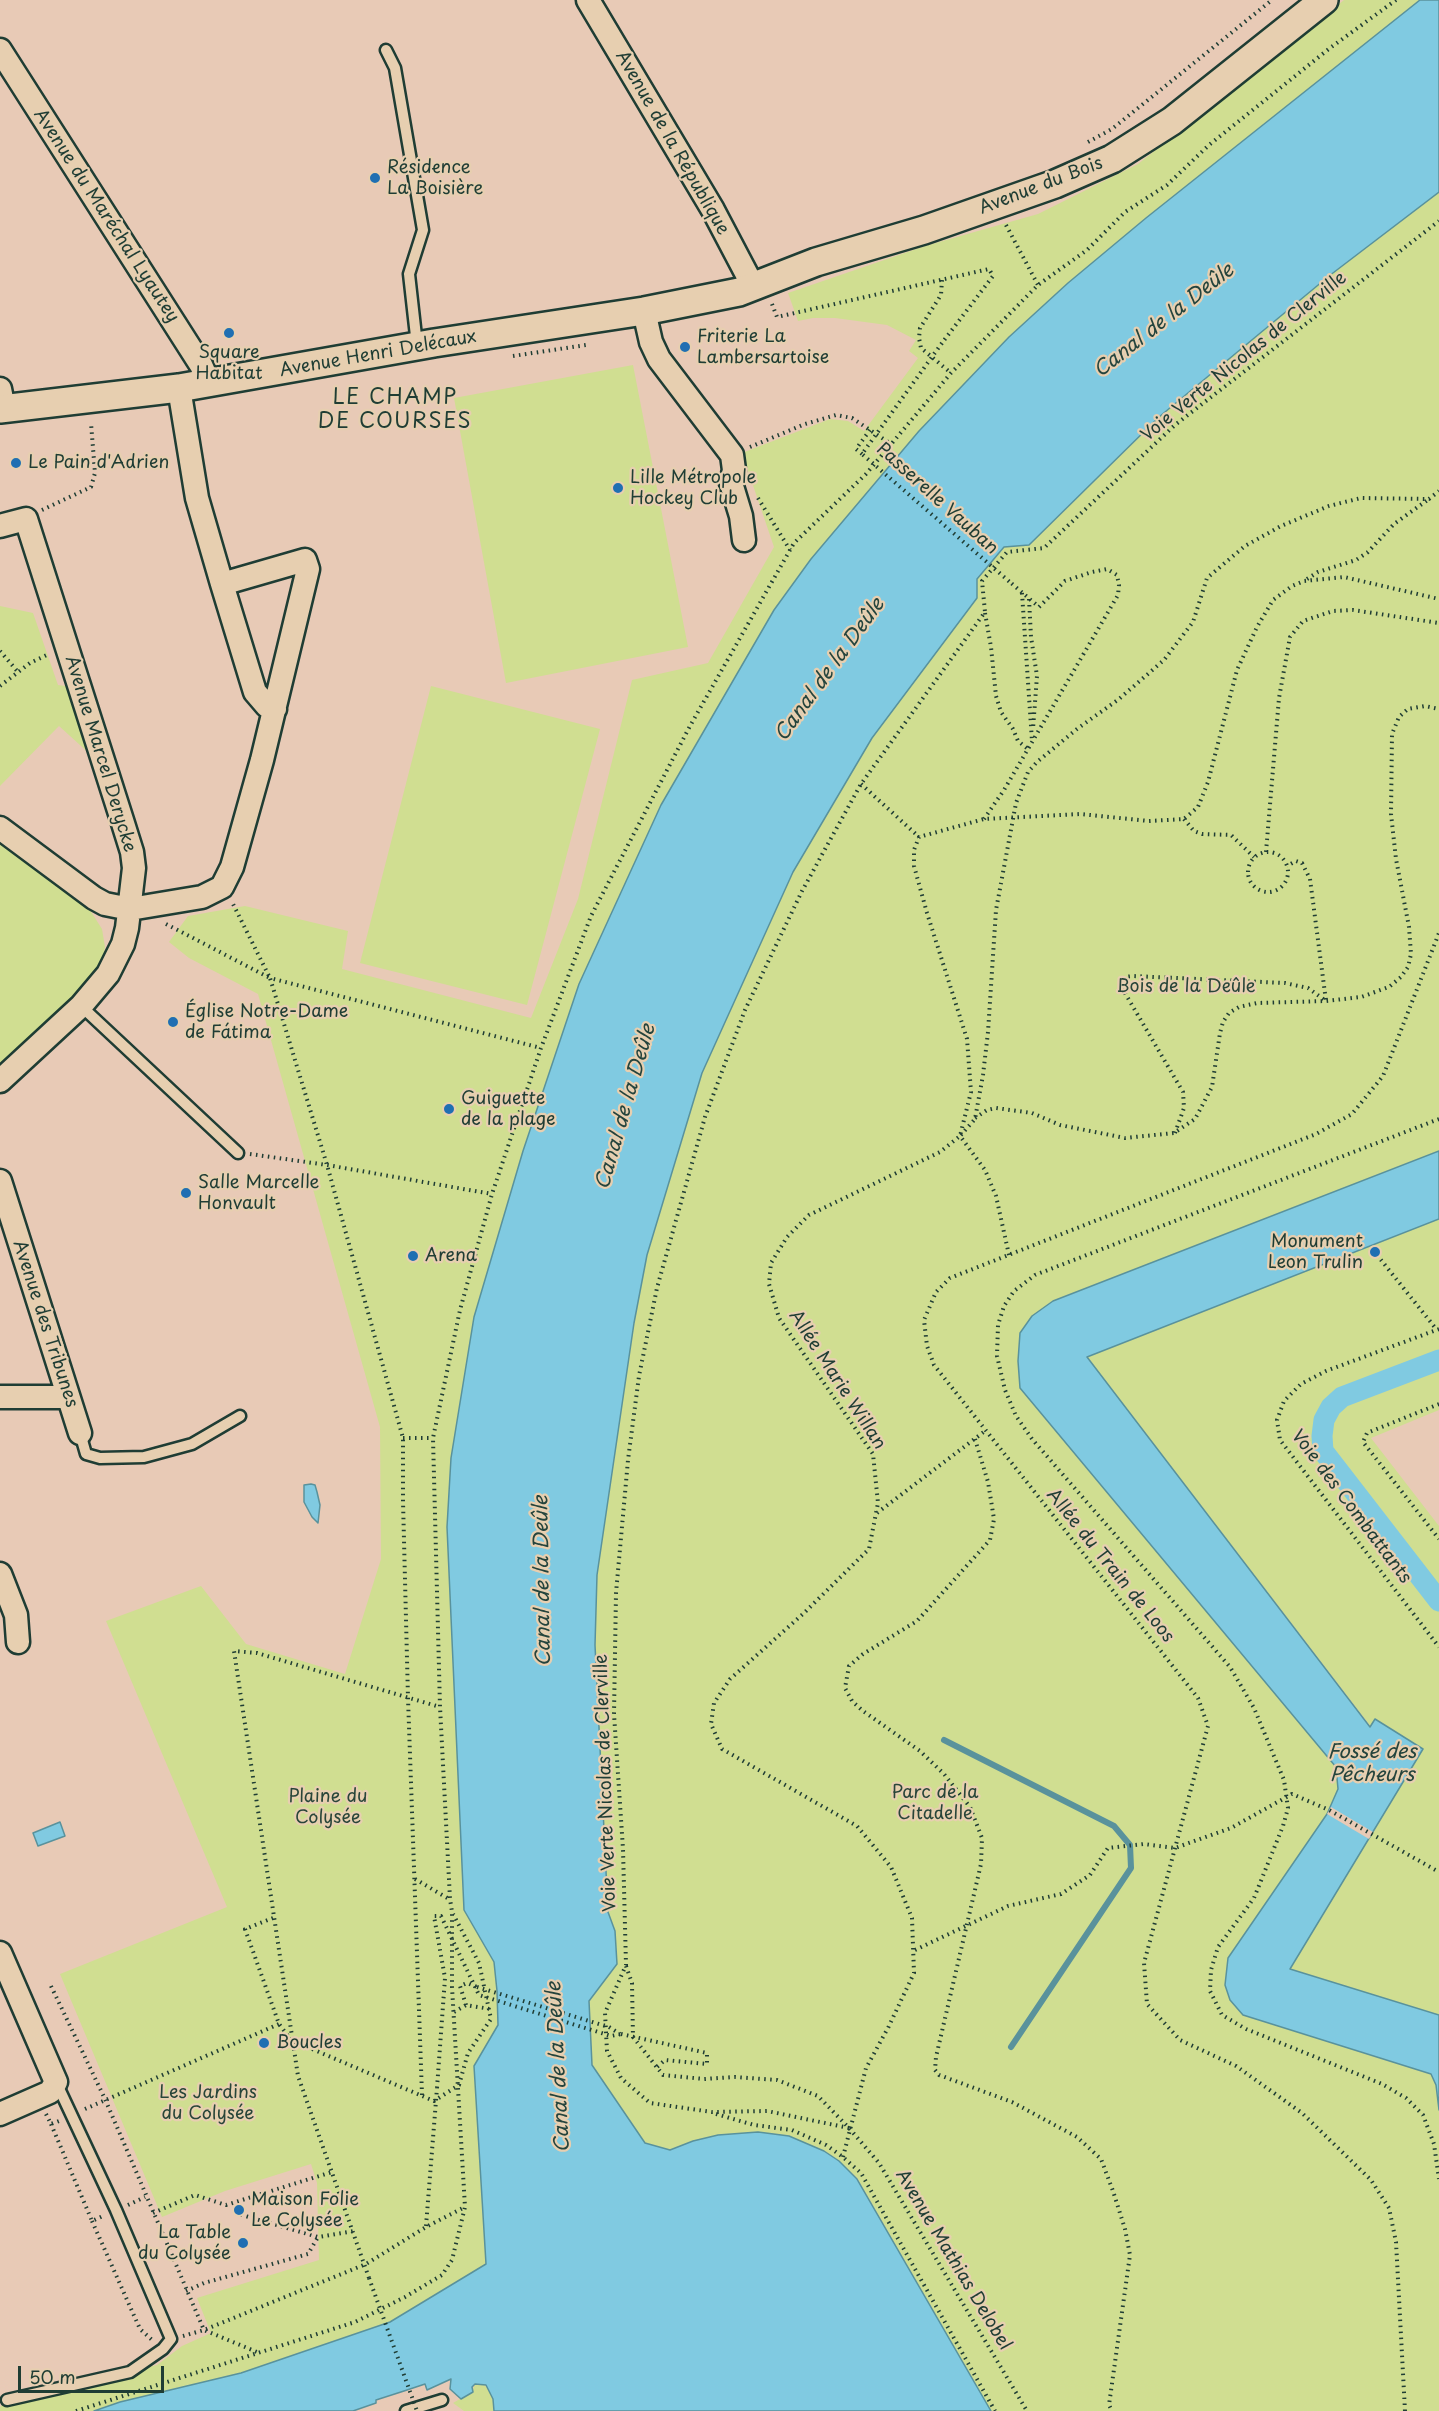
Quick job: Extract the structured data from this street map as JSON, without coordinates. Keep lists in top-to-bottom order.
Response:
{
  "streets": {
    "street": [
      "Avenue de la République",
      "Avenue du Bois",
      "Avenue du Maréchal Lyautey",
      "Avenue Henri Delécaux",
      "Avenue Marcel Derycke",
      "Avenue des Tribunes"
    ],
    "path": [
      "Voie Verte Nicolas de Clerville",
      "Passerelle Vauban",
      "Allée Marie Willan",
      "Voie des Combattants",
      "Allée du Train de Loos",
      "Avenue Mathias Delobel"
    ]
  },
  "crossings": [
    ["Avenue de la République", "Avenue du Bois"],
    ["Avenue de la République", "Avenue Henri Delécaux"],
    ["Avenue du Bois", "Avenue Henri Delécaux"],
    ["Avenue du Maréchal Lyautey", "Avenue Henri Delécaux"],
    ["Voie Verte Nicolas de Clerville", "Allée Marie Willan"],
    ["Voie Verte Nicolas de Clerville", "Avenue Mathias Delobel"],
    ["Allée Marie Willan", "Avenue Mathias Delobel"]
  ],
  "districts": ["LE CHAMP DE COURSES"],
  "water": ["Canal de la Deûle", "Fossé des Pêcheurs"],
  "parks": [
    "Bois de la Deûle",
    "Parc de la Citadelle",
    "Plaine du Colysée",
    "Les Jardins du Colysée"
  ],
  "places": [
    "Résidence La Boisière",
    "Square Habitat",
    "Friterie La Lambersartoise",
    "Le Pain d'Adrien",
    "Lille Métropole Hockey Club",
    "Église Notre-Dame de Fátima",
    "Guiguette de la plage",
    "Salle Marcelle Honvault",
    "Monument Leon Trulin",
    "Arena",
    "Boucles",
    "Maison Folie Le Colysée",
    "La Table du Colysée"
  ],
  "scale_bar": "50 m"
}
